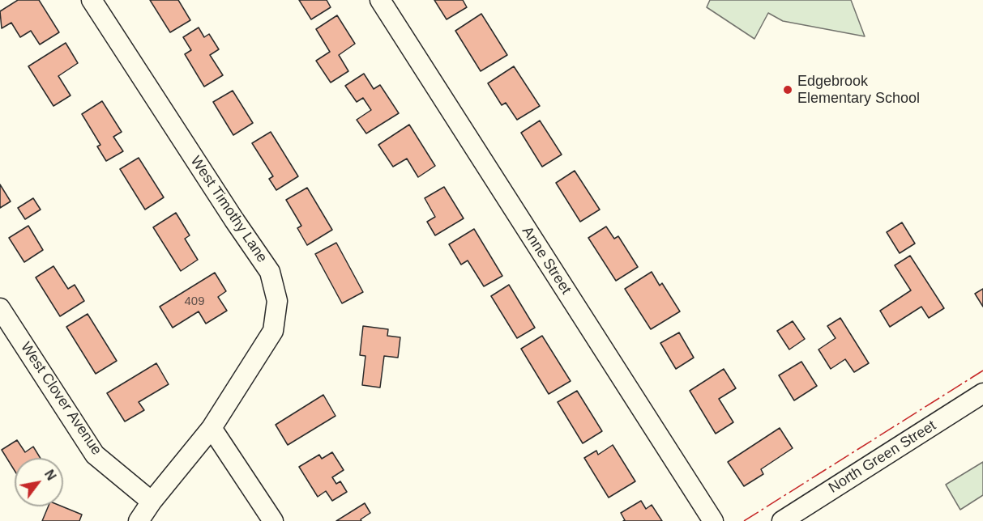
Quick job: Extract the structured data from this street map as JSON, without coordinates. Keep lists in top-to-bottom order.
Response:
{
  "streets": {
    "street": [
      "West Timothy Lane",
      "Anne Street",
      "West Clover Avenue",
      "North Green Street"
    ]
  },
  "crossings": [
    ["West Timothy Lane", "West Clover Avenue"]
  ],
  "places": ["Edgebrook Elementary School"],
  "house_numbers": ["409"],
  "north": "top right"
}
